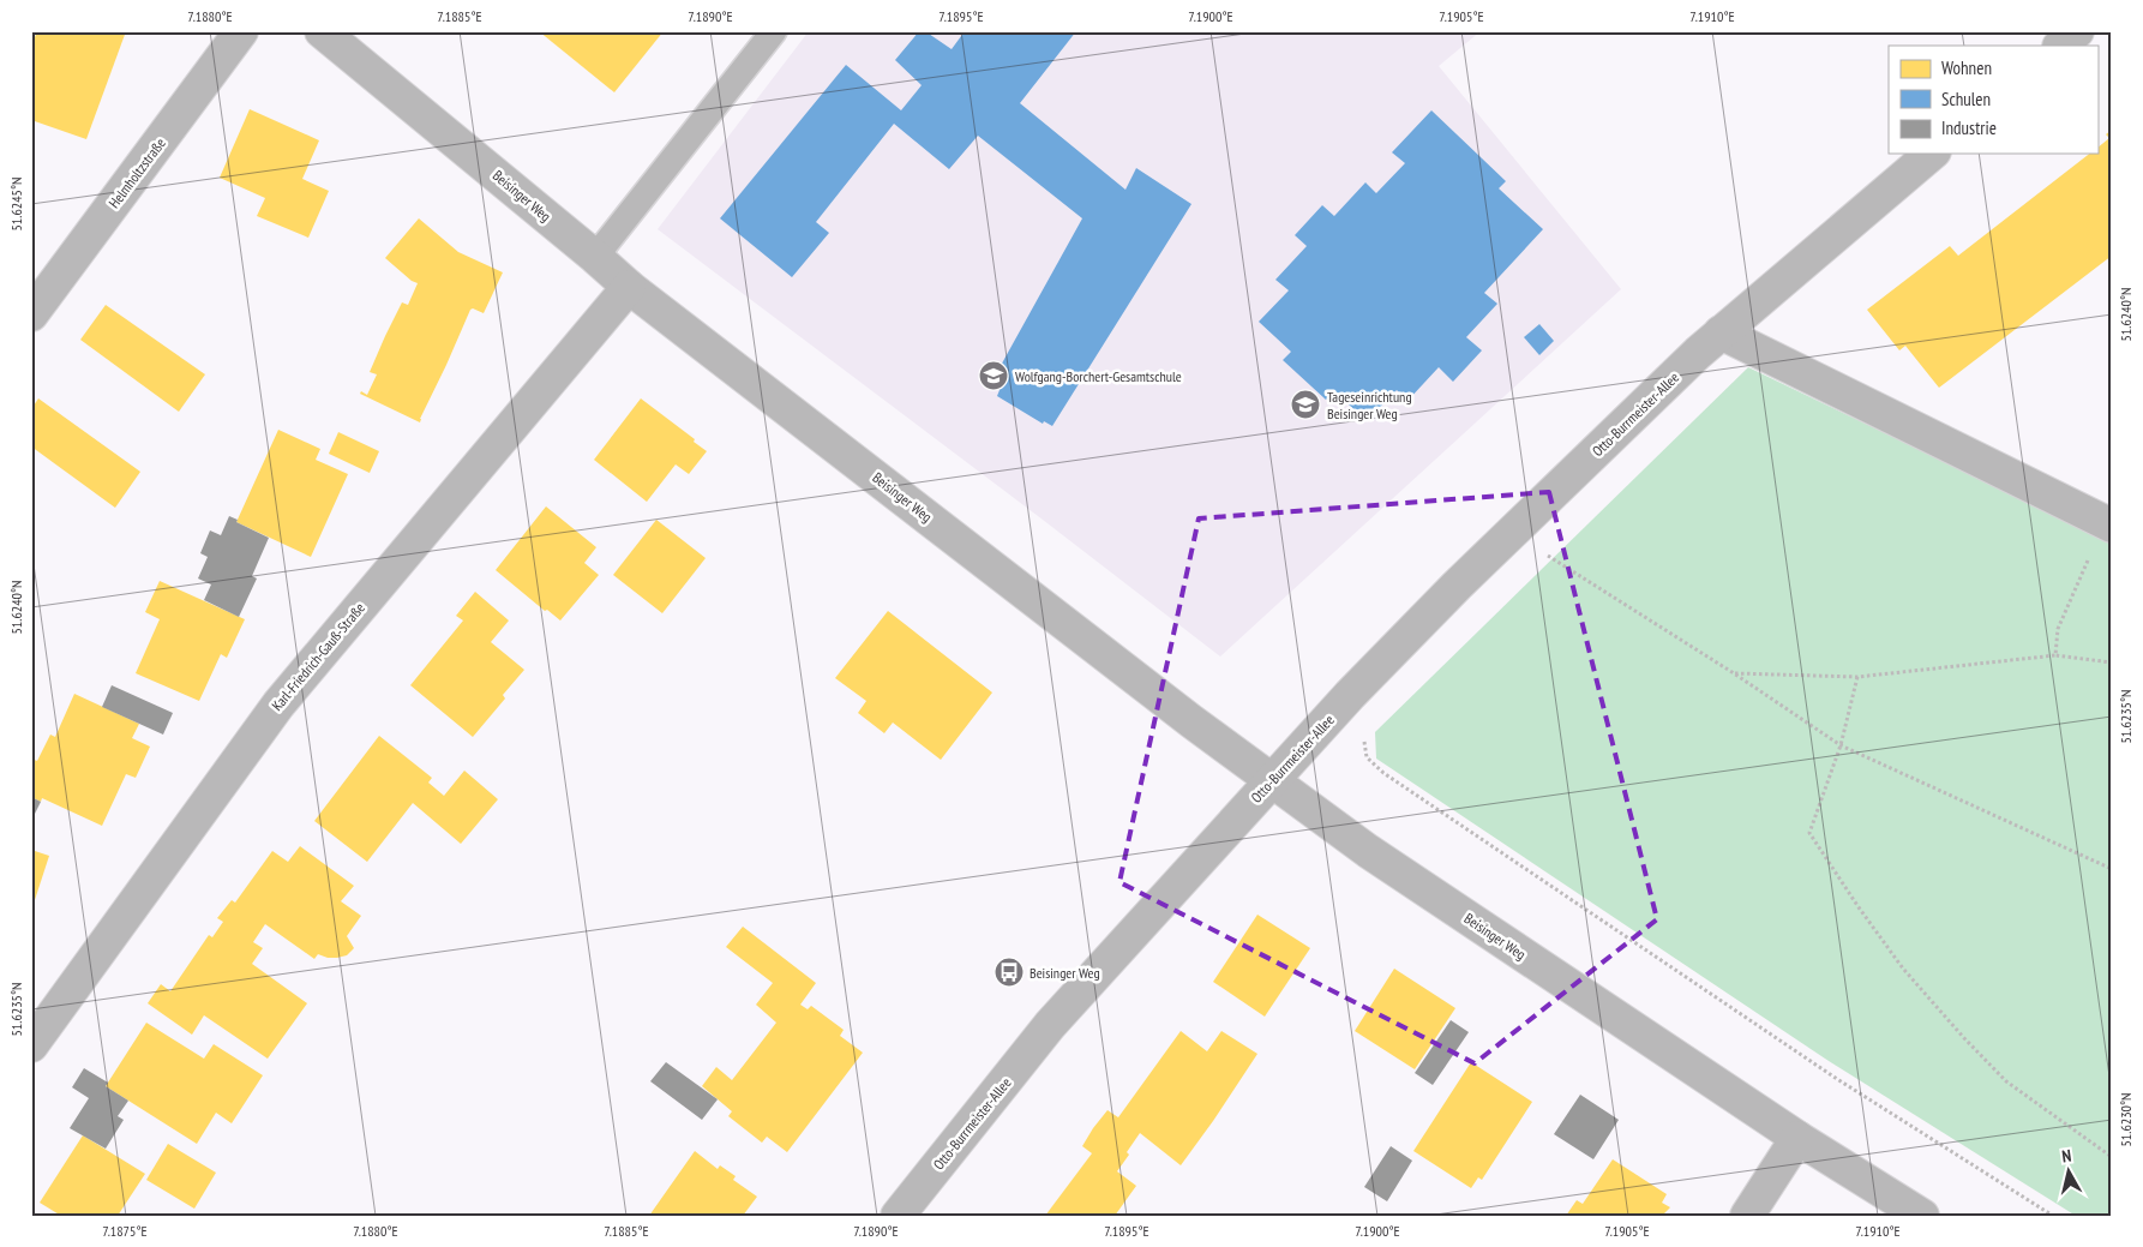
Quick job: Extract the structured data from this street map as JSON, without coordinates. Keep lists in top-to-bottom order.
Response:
{
  "streets": {
    "street": [
      "Helmholtzstraße",
      "Beisinger Weg",
      "Otto-Burrmeister-Allee",
      "Karl-Friedrich-Gauß-Straße"
    ]
  },
  "crossings": [
    ["Beisinger Weg", "Otto-Burrmeister-Allee"],
    ["Beisinger Weg", "Karl-Friedrich-Gauß-Straße"]
  ],
  "places": {
    "school or university": ["Wolfgang-Borchert-Gesamtschule", "Tageseinrichtung Beisinger Weg"],
    "bus stop": ["Beisinger Weg"]
  },
  "legend": ["Wohnen", "Schulen", "Industrie"],
  "north": "top",
  "coordinates": [
    "7.1880°E",
    "7.1885°E",
    "7.1890°E",
    "7.1895°E",
    "7.1900°E",
    "7.1905°E",
    "7.1910°E",
    "51.6245°N",
    "51.6240°N",
    "51.6235°N",
    "51.6230°N",
    "7.1875°E"
  ]
}
